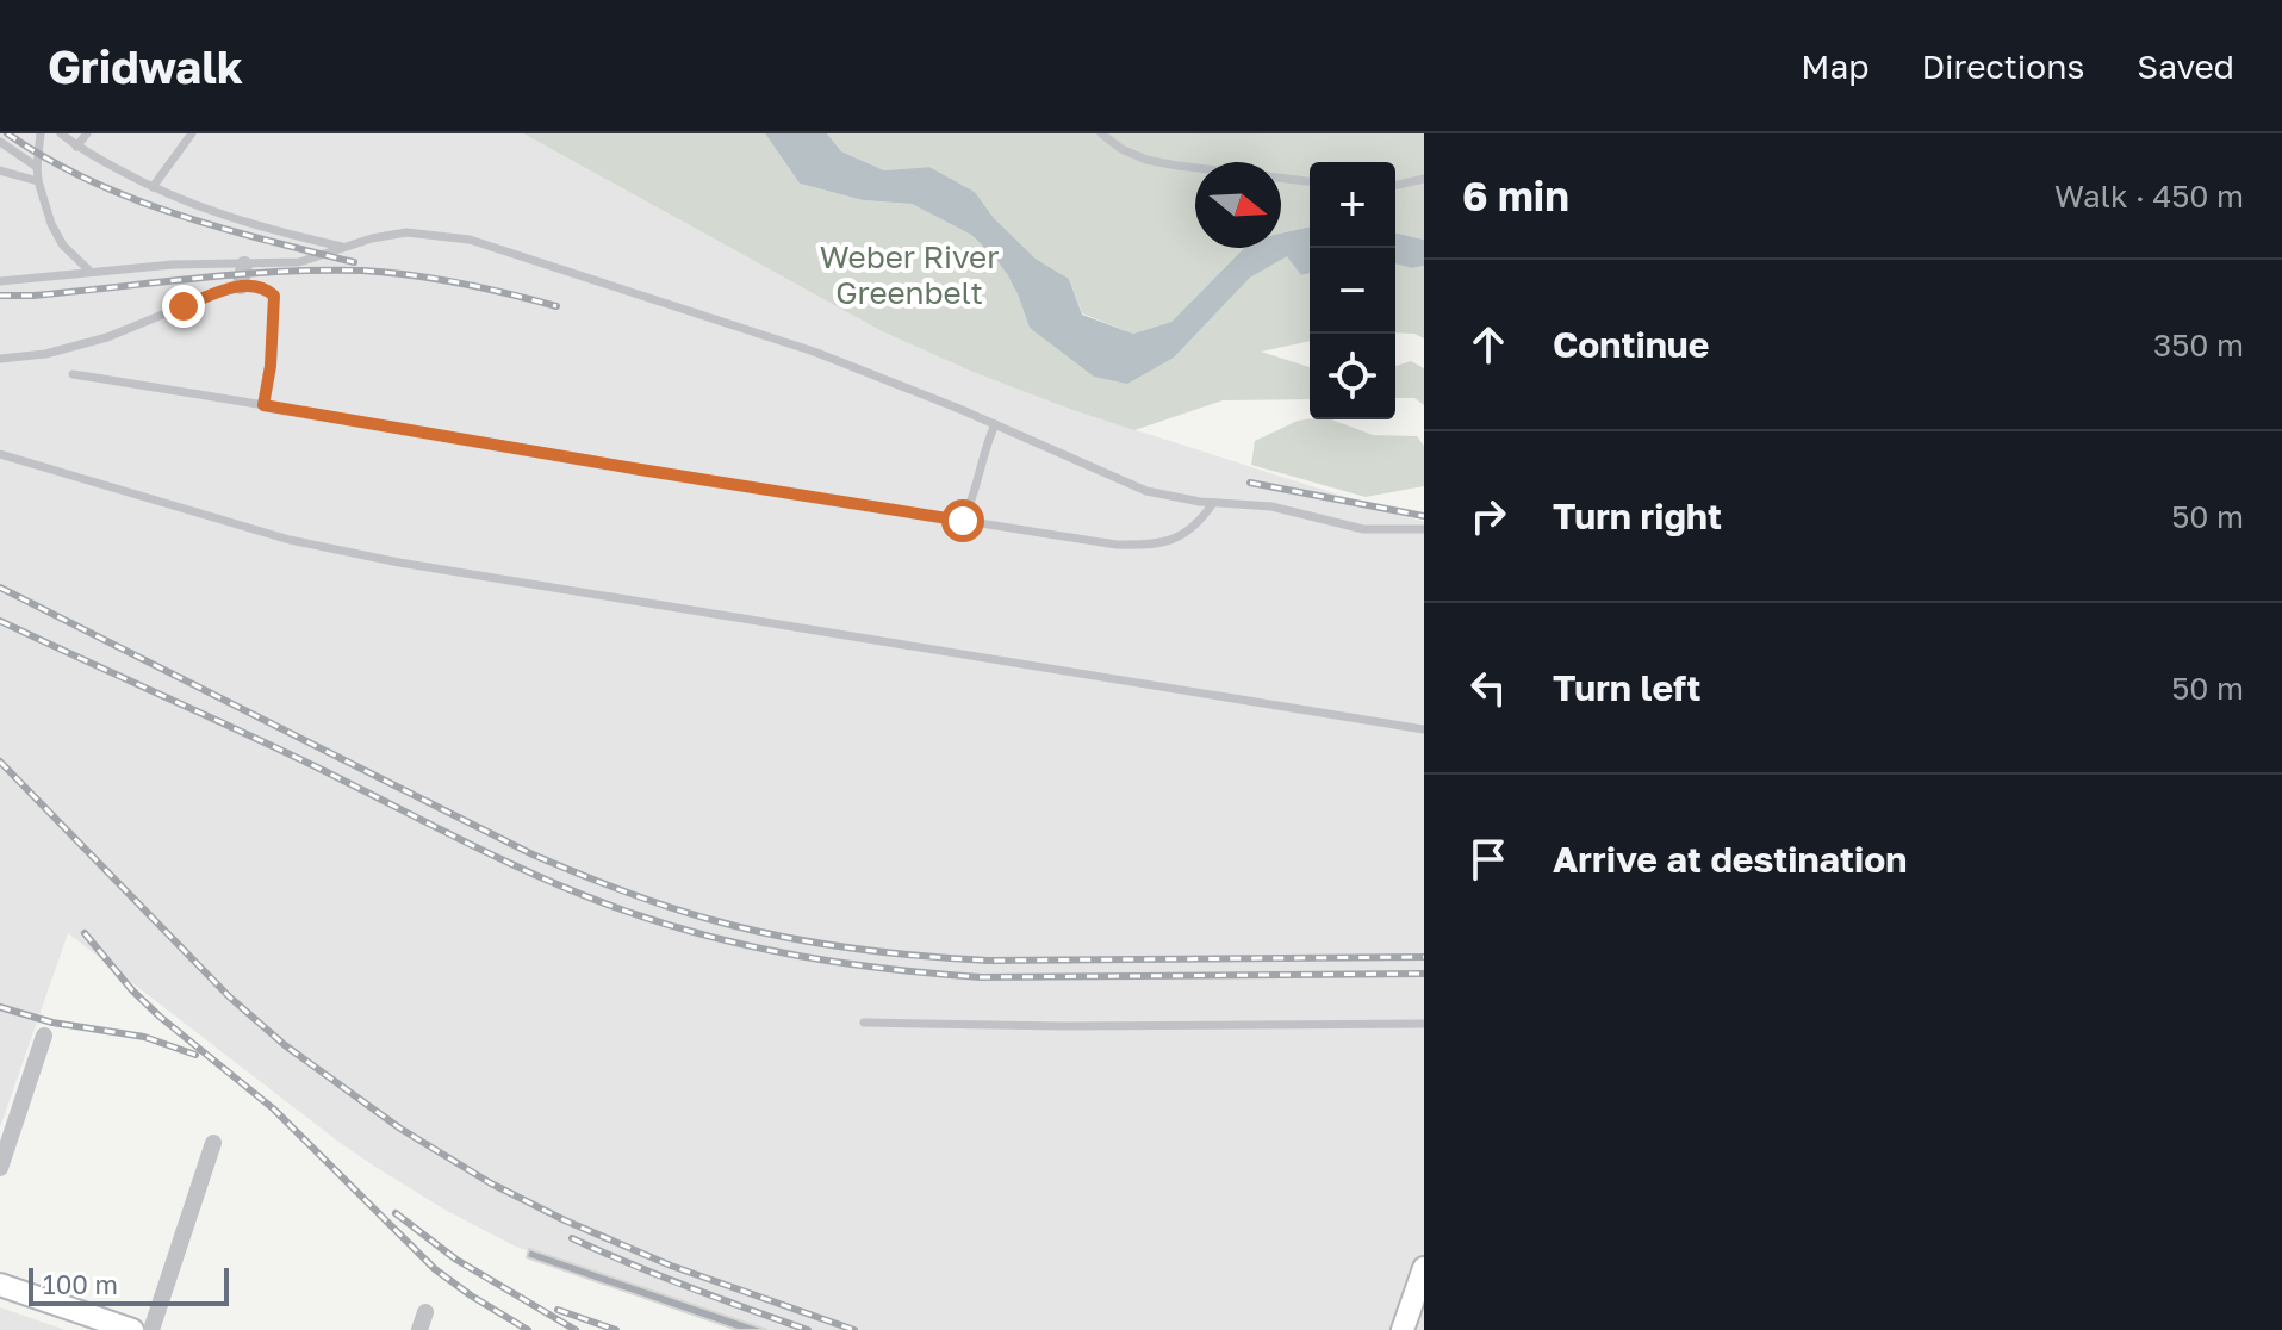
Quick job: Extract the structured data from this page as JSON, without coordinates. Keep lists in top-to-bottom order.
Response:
{
  "parks": ["Weber River Greenbelt"],
  "scale_bar": "100 m",
  "north": "right",
  "page": {
    "header": "Gridwalk",
    "nav": ["Map", "Directions", "Saved"],
    "heading": ["6 min", "Walk · 450 m"],
    "map_buttons": ["+", "−"],
    "list": [
      ["Continue", "350 m"],
      ["Turn right", "50 m"],
      ["Turn left", "50 m"],
      "Arrive at destination"
    ],
    "scale": "100 m"
  }
}
